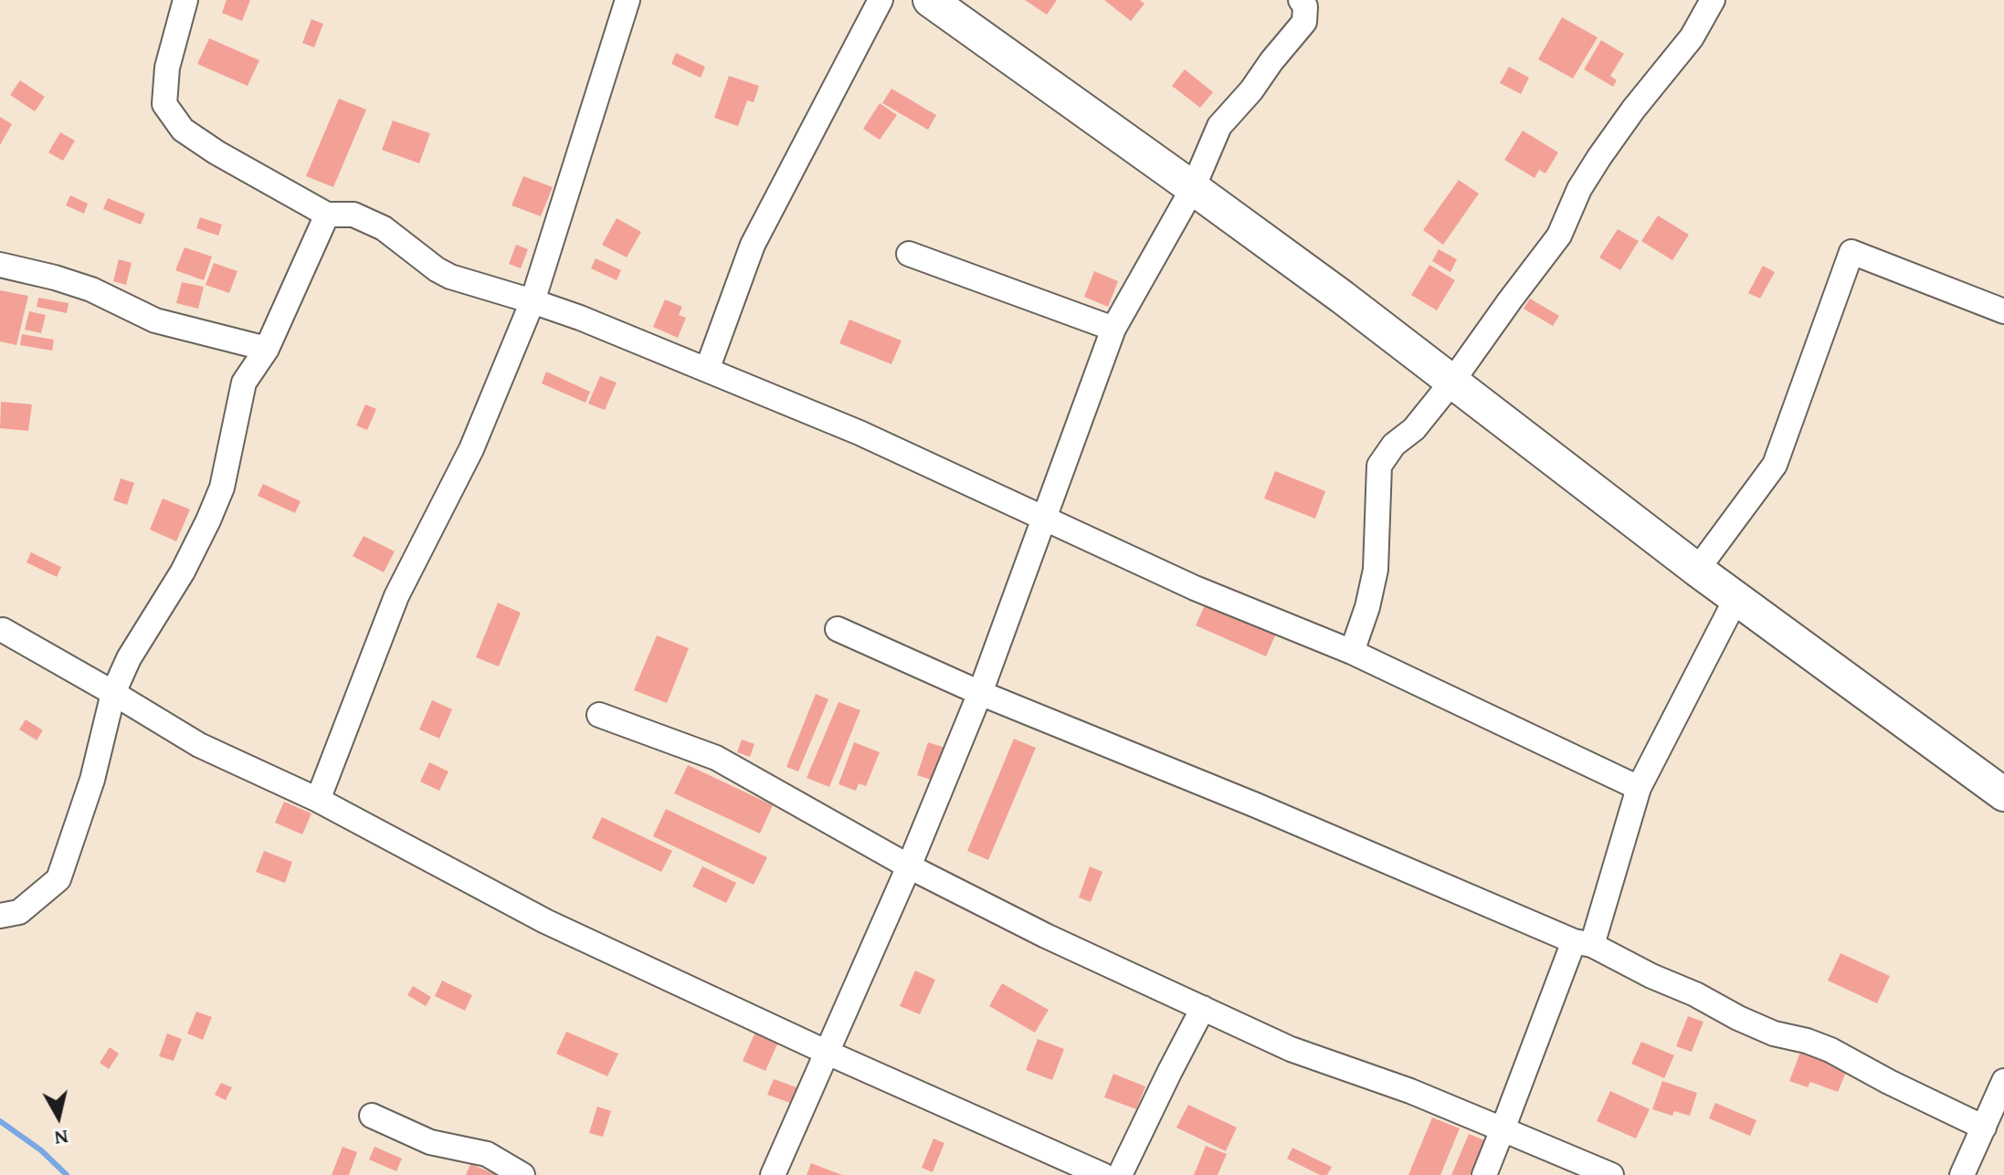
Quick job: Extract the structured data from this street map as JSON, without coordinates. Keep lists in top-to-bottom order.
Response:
{
  "north": "bottom"
}
